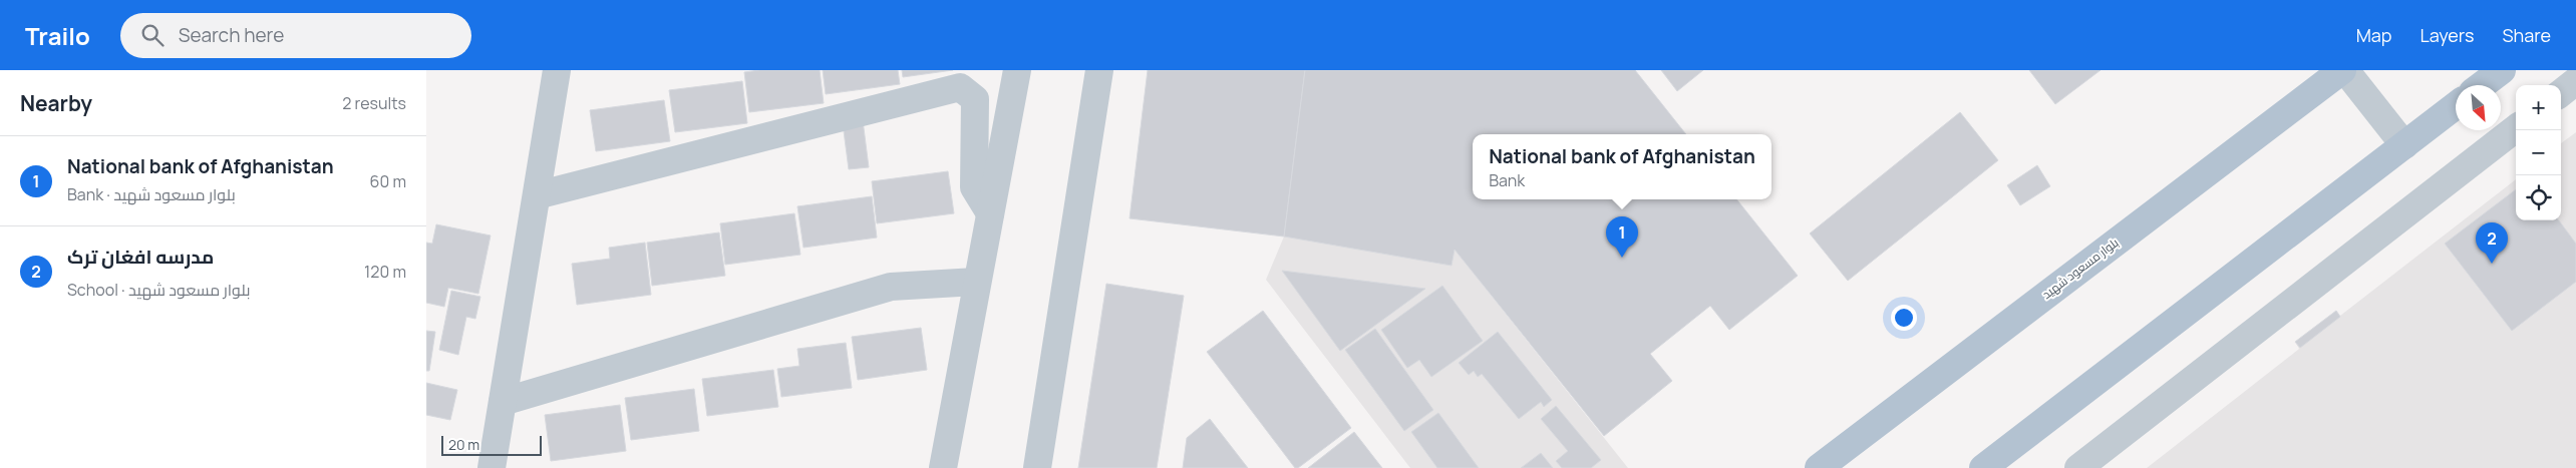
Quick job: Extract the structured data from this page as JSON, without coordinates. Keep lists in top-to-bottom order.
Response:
{
  "streets": {
    "main road": ["بلوار مسعود شهید"]
  },
  "scale_bar": "20 m",
  "north": "bottom right",
  "page": {
    "header": "Trailo",
    "search": "Search here",
    "nav": ["Map", "Layers", "Share"],
    "heading": ["Nearby", "2 results"],
    "map_buttons": ["+", "−"],
    "popup": ["National bank of Afghanistan", "Bank"],
    "list": [
      {
        "mark": "1",
        "name": "National bank of Afghanistan",
        "note": "Bank · بلوار مسعود شهید",
        "value": "60 m"
      },
      {
        "mark": "2",
        "name": "مدرسه افغان ترک",
        "note": "School · بلوار مسعود شهید",
        "value": "120 m"
      }
    ],
    "pins": ["1", "2"],
    "scale": "20 m"
  }
}
